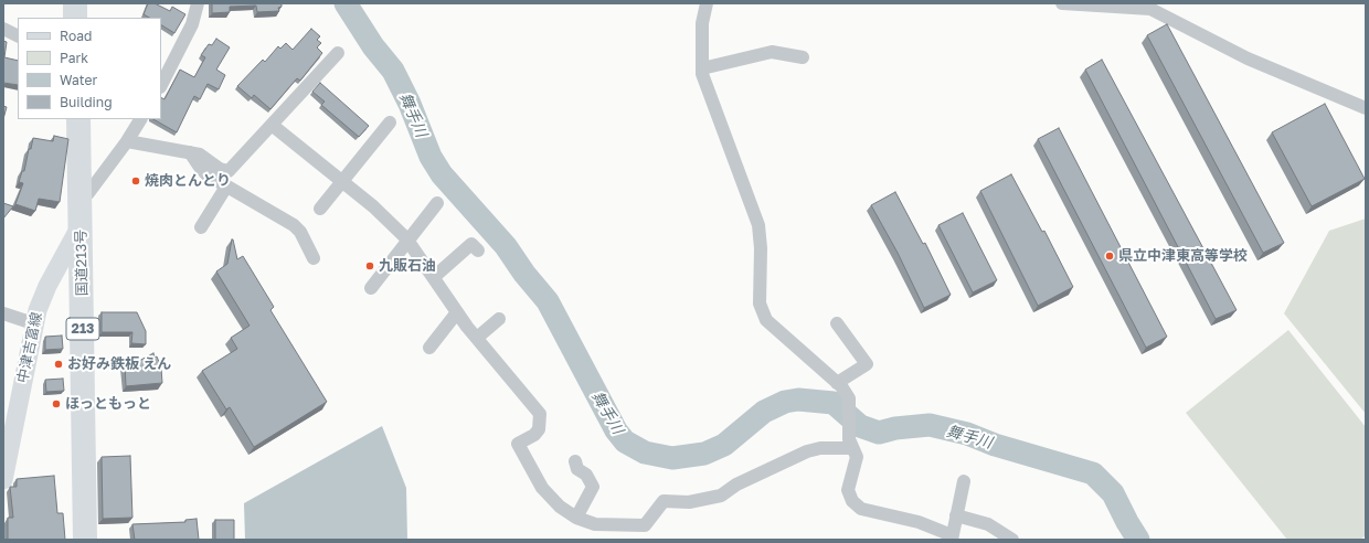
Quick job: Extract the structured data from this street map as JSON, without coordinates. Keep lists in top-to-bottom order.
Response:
{
  "streets": {
    "highway": ["国道213号", "213"],
    "main road": ["中津吉富線"]
  },
  "crossings": [
    ["国道213号", "中津吉富線"]
  ],
  "water": ["舞手川"],
  "places": [
    "焼肉とんとり",
    "県立中津東高等学校",
    "九販石油",
    "お好み鉄板 えん",
    "ほっともっと"
  ],
  "legend": [
    "Road",
    "Park",
    "Water",
    "Building"
  ]
}
